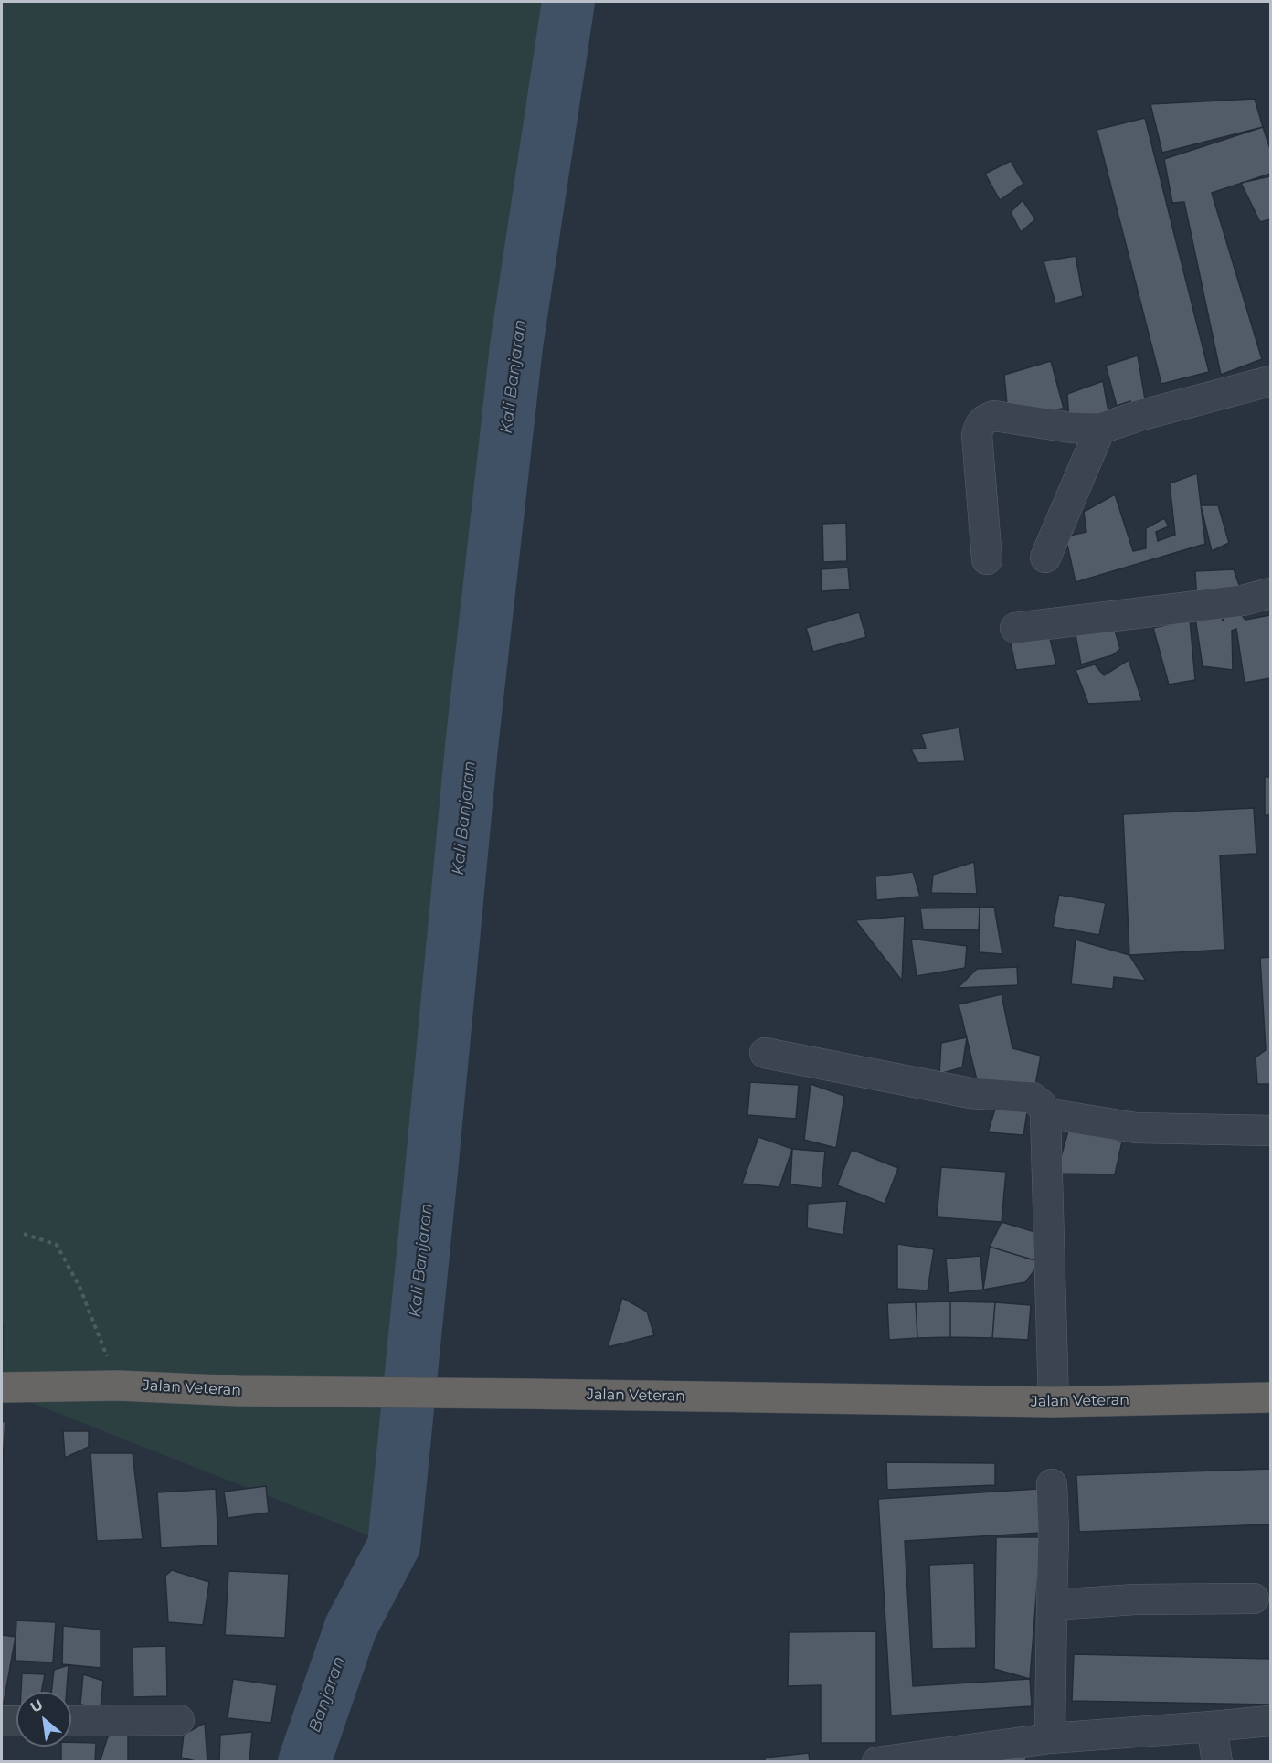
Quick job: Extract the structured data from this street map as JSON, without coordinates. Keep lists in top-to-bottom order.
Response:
{
  "streets": {
    "highway": ["Jalan Veteran"]
  },
  "water": ["Kali Banjaran", "Banjaran"],
  "north": "top left"
}
